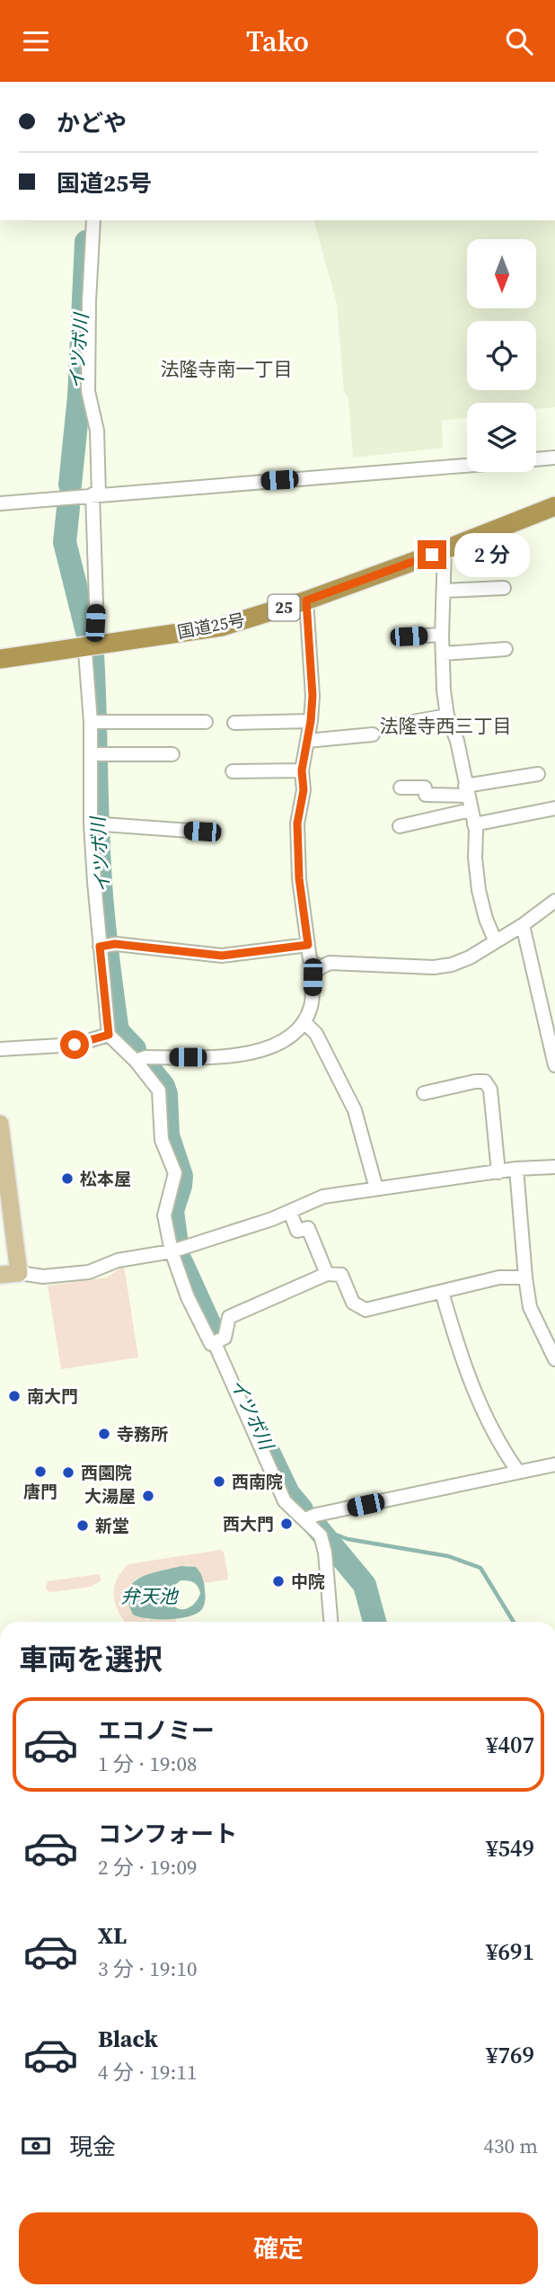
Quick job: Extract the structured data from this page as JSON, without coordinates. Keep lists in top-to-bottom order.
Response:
{
  "streets": {
    "highway": ["25", "国道25号"]
  },
  "districts": ["法隆寺南一丁目", "法隆寺西三丁目"],
  "water": ["イツボ川", "弁天池"],
  "places": [
    "松本屋",
    "南大門",
    "寺務所",
    "唐門",
    "西園院",
    "西南院",
    "大湯屋",
    "西大門",
    "新堂",
    "中院"
  ],
  "north": "bottom",
  "page": {
    "header": "Tako",
    "banner": ["かどや", "国道25号"],
    "bubble": "2 分",
    "heading": "車両を選択",
    "list": [
      {
        "name": "エコノミー",
        "note": "1 分 · 19:08",
        "value": "¥407"
      },
      {
        "name": "コンフォート",
        "note": "2 分 · 19:09",
        "value": "¥549"
      },
      {
        "name": "XL",
        "note": "3 分 · 19:10",
        "value": "¥691"
      },
      {
        "name": "Black",
        "note": "4 分 · 19:11",
        "value": "¥769"
      }
    ],
    "pay": ["現金", "430 m"],
    "buttons": "確定"
  }
}
